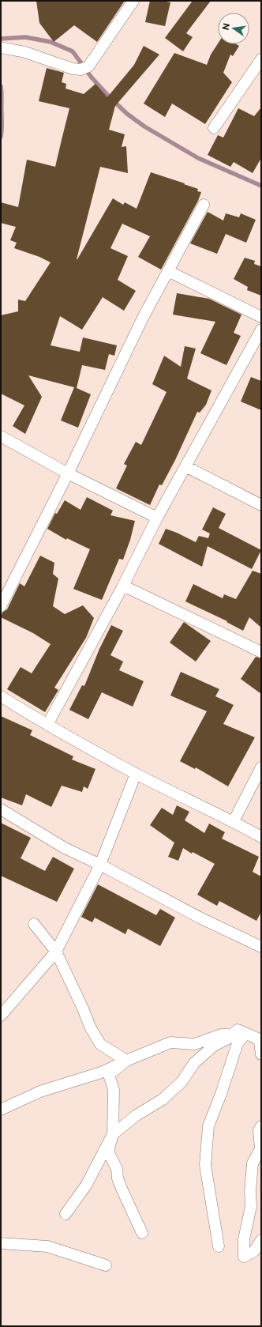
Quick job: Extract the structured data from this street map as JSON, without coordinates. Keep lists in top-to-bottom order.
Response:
{
  "north": "left"
}
